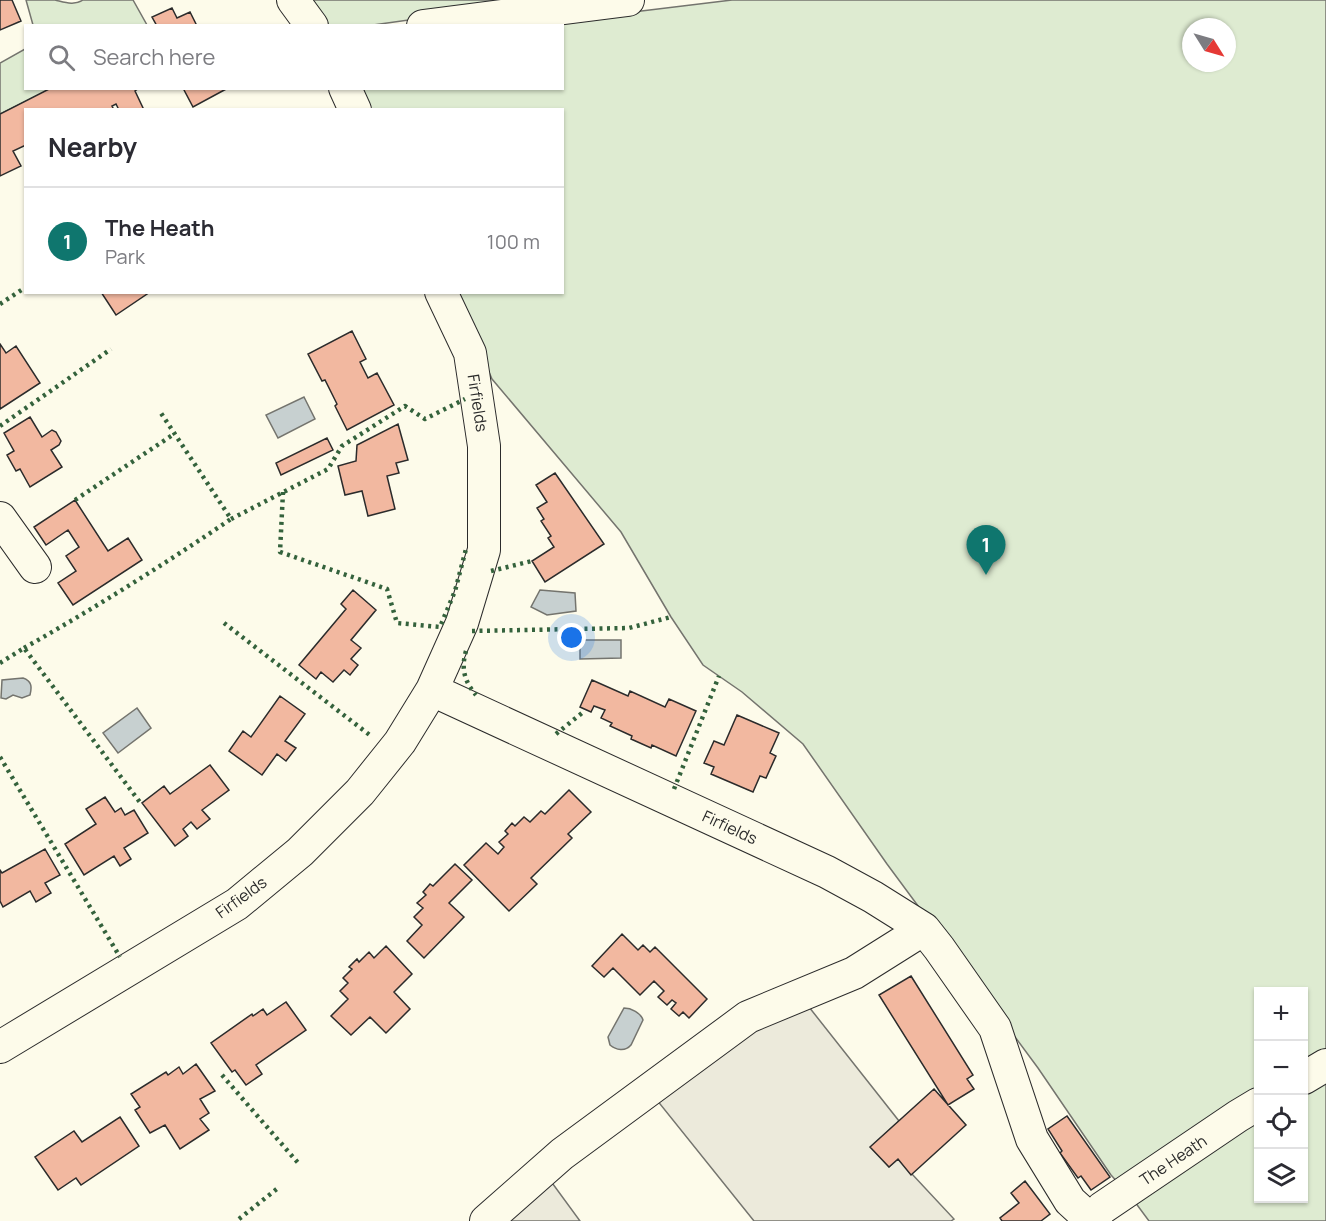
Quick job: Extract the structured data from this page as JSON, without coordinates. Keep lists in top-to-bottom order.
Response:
{
  "streets": {
    "street": ["Firfields", "The Heath"]
  },
  "north": "bottom right",
  "page": {
    "search": "Search here",
    "heading": "Nearby",
    "list": [
      {
        "mark": "1",
        "name": "The Heath",
        "note": "Park",
        "value": "100 m"
      }
    ],
    "pins": "1",
    "map_buttons": ["+", "−"]
  }
}
